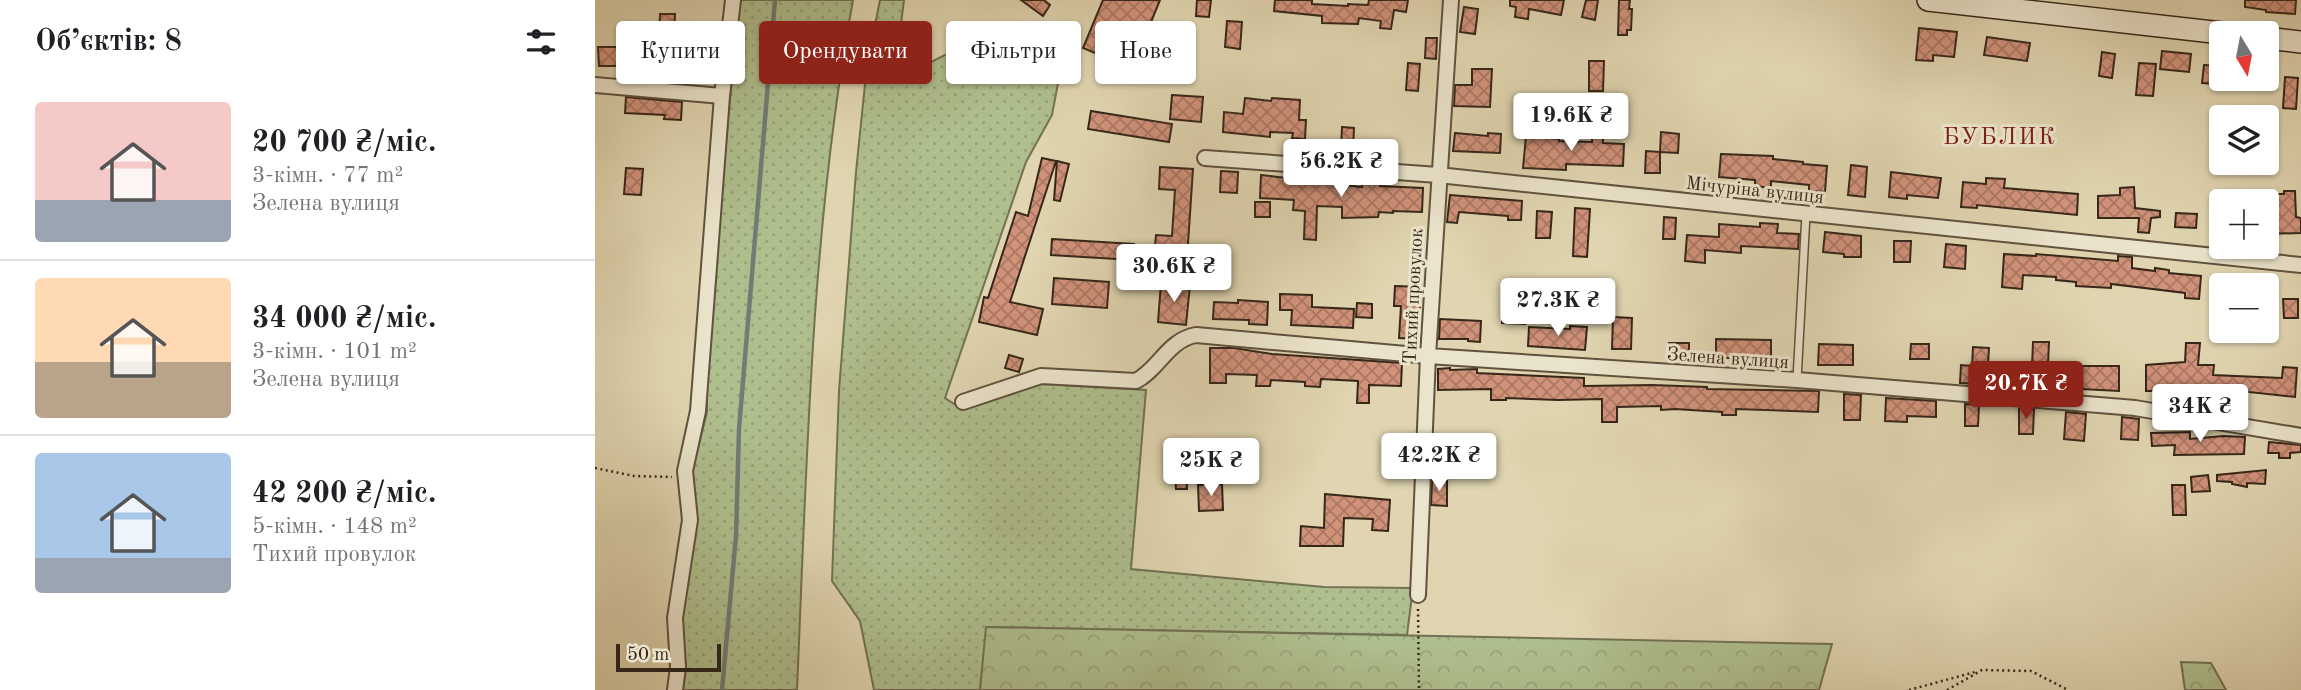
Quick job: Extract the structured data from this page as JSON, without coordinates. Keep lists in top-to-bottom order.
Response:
{
  "streets": {
    "street": ["Мічуріна вулиця", "Тихий провулок", "Зелена вулиця"]
  },
  "crossings": [
    ["Мічуріна вулиця", "Тихий провулок"],
    ["Тихий провулок", "Зелена вулиця"]
  ],
  "districts": ["БУБЛИК"],
  "scale_bar": "50 m",
  "north": "bottom",
  "page": {
    "heading": "Об’єктів: 8",
    "map_buttons": ["+", "−"],
    "chip": [
      "Купити",
      "Орендувати",
      "Фільтри",
      "Нове"
    ],
    "list": [
      {
        "name": "20 700 ₴/міс.",
        "note": "3-кімн. · 77 m² · Зелена вулиця"
      },
      {
        "name": "34 000 ₴/міс.",
        "note": "3-кімн. · 101 m² · Зелена вулиця"
      },
      {
        "name": "42 200 ₴/міс.",
        "note": "5-кімн. · 148 m² · Тихий провулок"
      }
    ],
    "price": [
      "19.6K ₴",
      "56.2K ₴",
      "30.6K ₴",
      "27.3K ₴",
      "20.7K ₴",
      "34K ₴",
      "42.2K ₴",
      "25K ₴"
    ],
    "scale": "50 m"
  }
}
